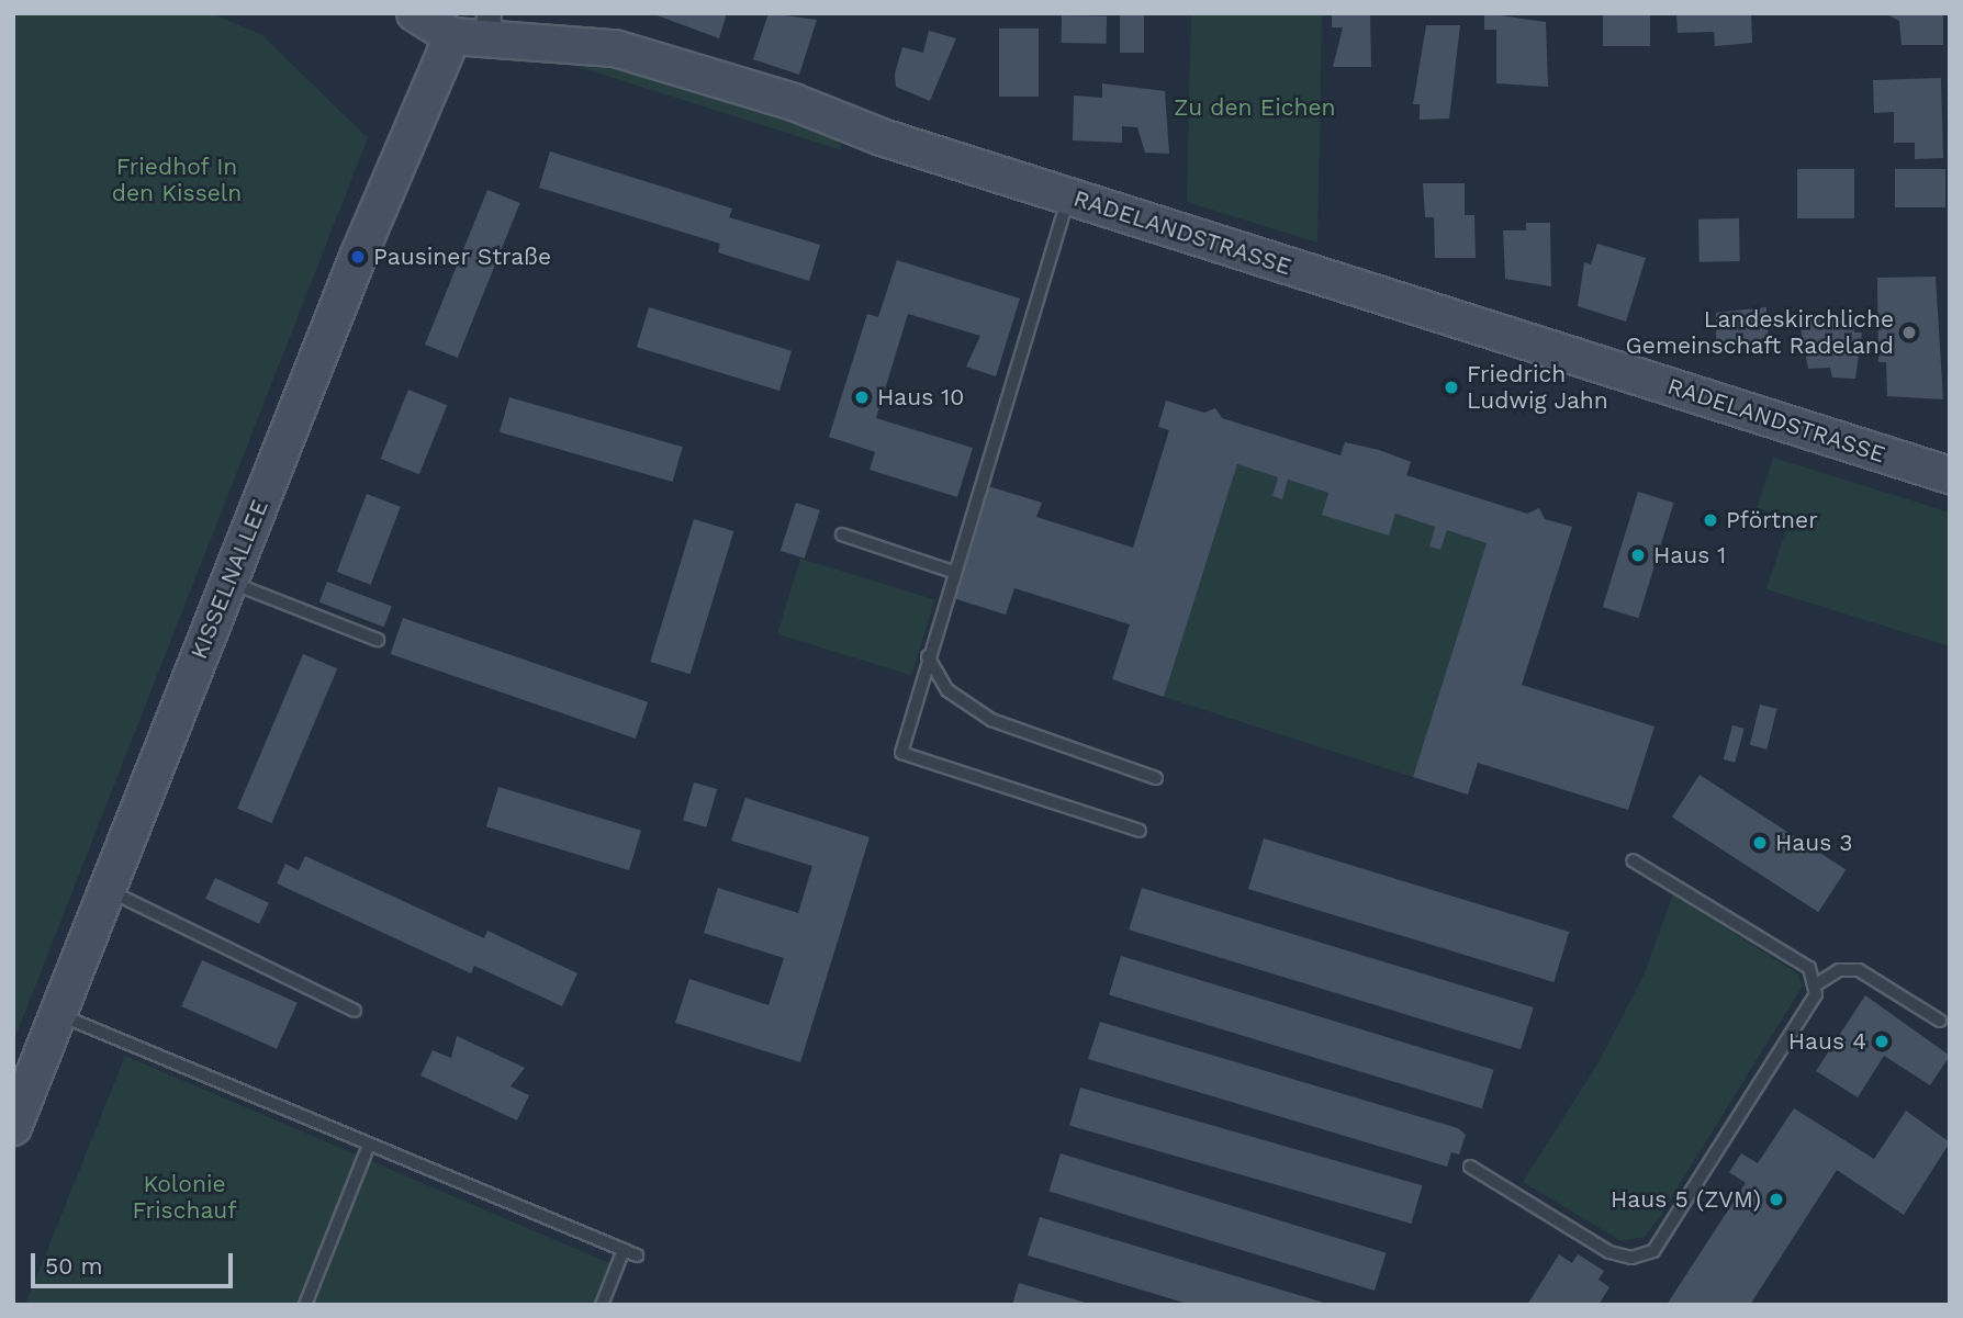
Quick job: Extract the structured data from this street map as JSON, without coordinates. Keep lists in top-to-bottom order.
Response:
{
  "streets": {
    "street": ["RADELANDSTRASSE", "KISSELNALLEE"]
  },
  "crossings": [
    ["RADELANDSTRASSE", "KISSELNALLEE"]
  ],
  "parks": ["Zu den Eichen", "Friedhof In den Kisseln", "Kolonie Frischauf"],
  "places": [
    "Pausiner Straße",
    "Landeskirchliche Gemeinschaft Radeland",
    "Friedrich Ludwig Jahn",
    "Haus 10",
    "Pförtner",
    "Haus 1",
    "Haus 3",
    "Haus 4",
    "Haus 5 (ZVM)"
  ],
  "scale_bar": "50 m"
}
